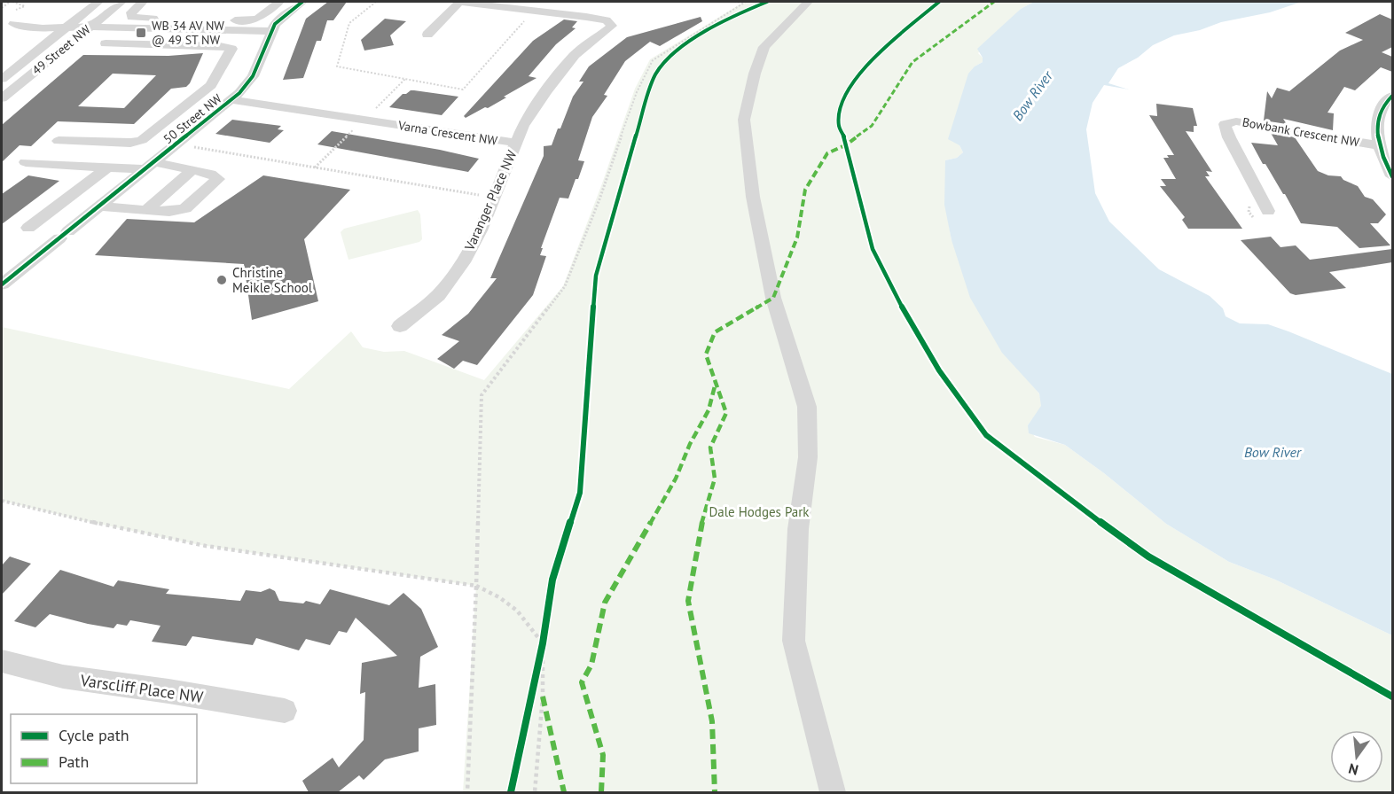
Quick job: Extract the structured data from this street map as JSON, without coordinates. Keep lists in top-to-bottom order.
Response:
{
  "streets": {
    "street": [
      "49 Street NW",
      "50 Street NW",
      "Bowbank Crescent NW",
      "Varna Crescent NW",
      "Varanger Place NW",
      "Varscliff Place NW"
    ]
  },
  "crossings": [
    ["50 Street NW", "Varna Crescent NW"],
    ["Varna Crescent NW", "Varanger Place NW"]
  ],
  "water": ["Bow River"],
  "parks": ["Dale Hodges Park"],
  "places": {
    "transit": ["WB 34 AV NW @ 49 ST NW"],
    "other": ["Christine Meikle School"]
  },
  "legend": ["Cycle path", "Path"],
  "north": "bottom"
}
